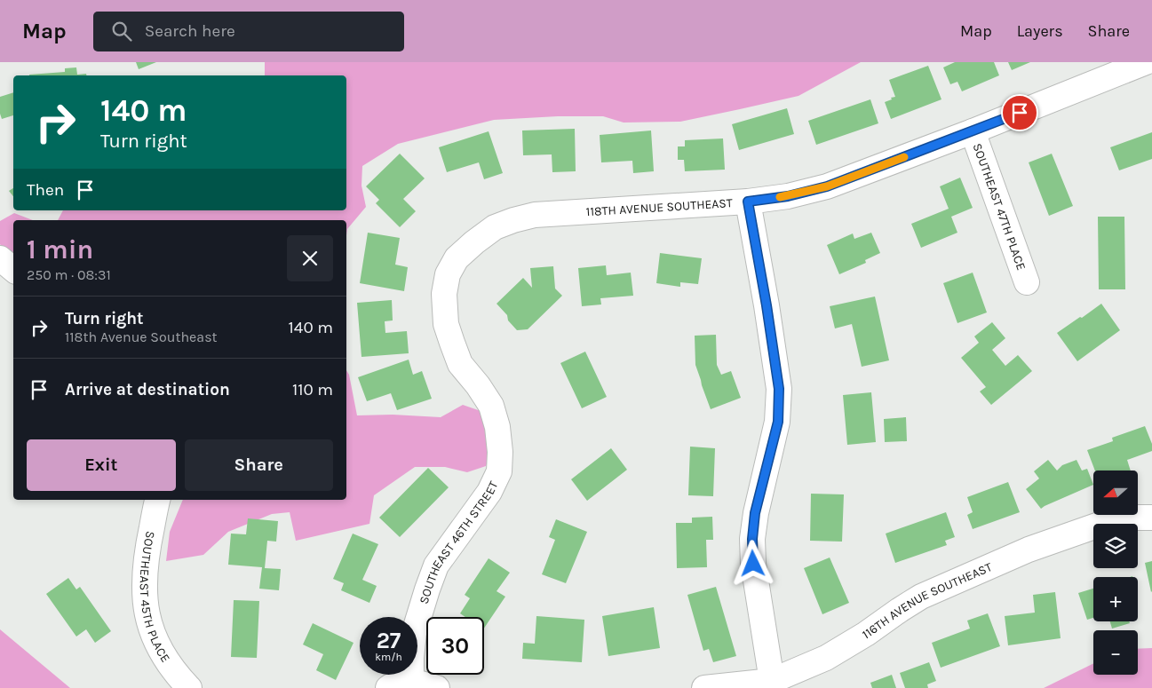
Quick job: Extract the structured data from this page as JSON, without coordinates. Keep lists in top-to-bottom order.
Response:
{
  "streets": {
    "street": [
      "118TH AVENUE SOUTHEAST",
      "SOUTHEAST 47TH PLACE",
      "SOUTHEAST 46TH STREET",
      "SOUTHEAST 45TH PLACE",
      "116TH AVENUE SOUTHEAST"
    ]
  },
  "crossings": [
    ["118TH AVENUE SOUTHEAST", "SOUTHEAST 47TH PLACE"],
    ["118TH AVENUE SOUTHEAST", "SOUTHEAST 46TH STREET"]
  ],
  "north": "left",
  "page": {
    "header": "Map",
    "search": "Search here",
    "nav": ["Map", "Layers", "Share"],
    "turn": ["140 m", "Turn right"],
    "then": "Then",
    "heading": ["1 min", "250 m · 08:31"],
    "list": [
      {
        "name": "Turn right",
        "note": "118th Avenue Southeast",
        "value": "140 m"
      },
      {
        "name": "Arrive at destination",
        "value": "110 m"
      }
    ],
    "buttons": ["Exit", "Share"],
    "map_buttons": ["+", "−"],
    "speed": "27 km/h",
    "limit": "30"
  }
}
